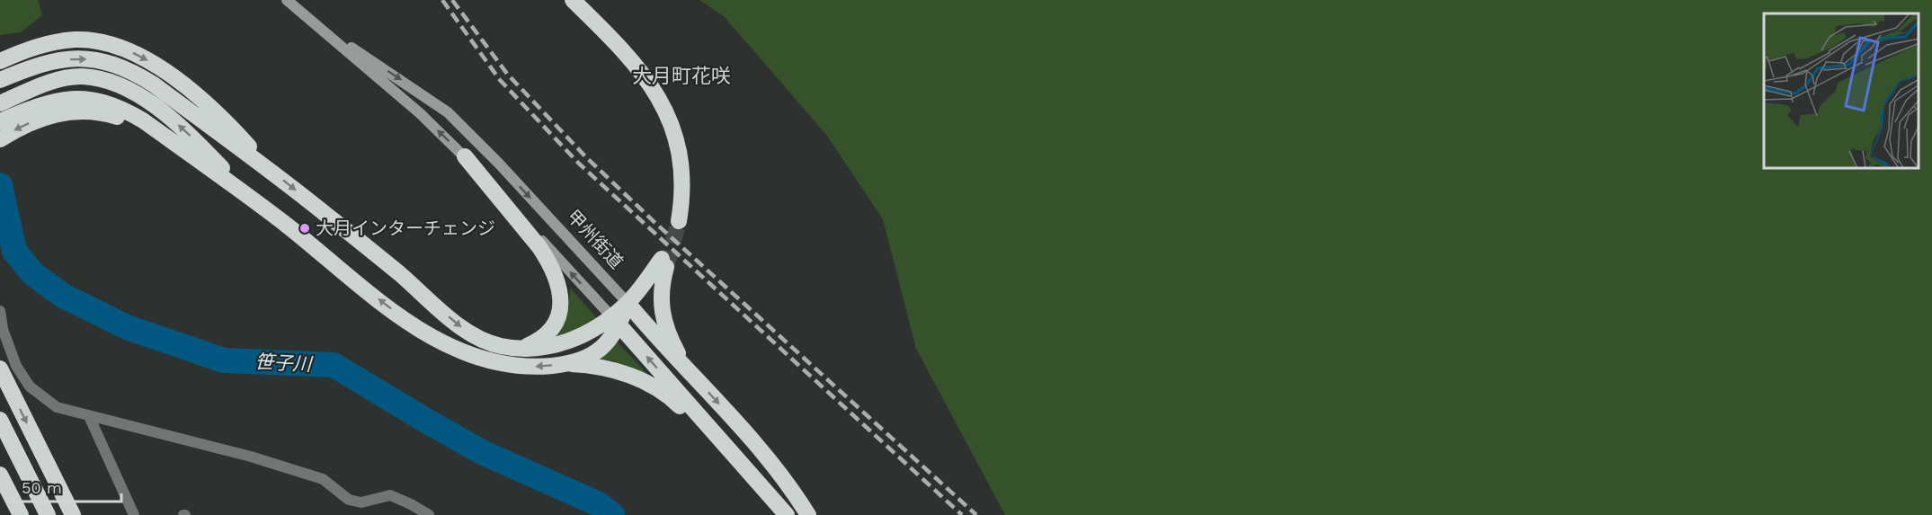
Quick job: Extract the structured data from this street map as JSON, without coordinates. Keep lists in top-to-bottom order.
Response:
{
  "streets": {
    "highway": ["甲州街道"]
  },
  "districts": ["大月町花咲"],
  "water": ["笹子川"],
  "places": ["大月インターチェンジ"],
  "scale_bar": "50 m"
}
